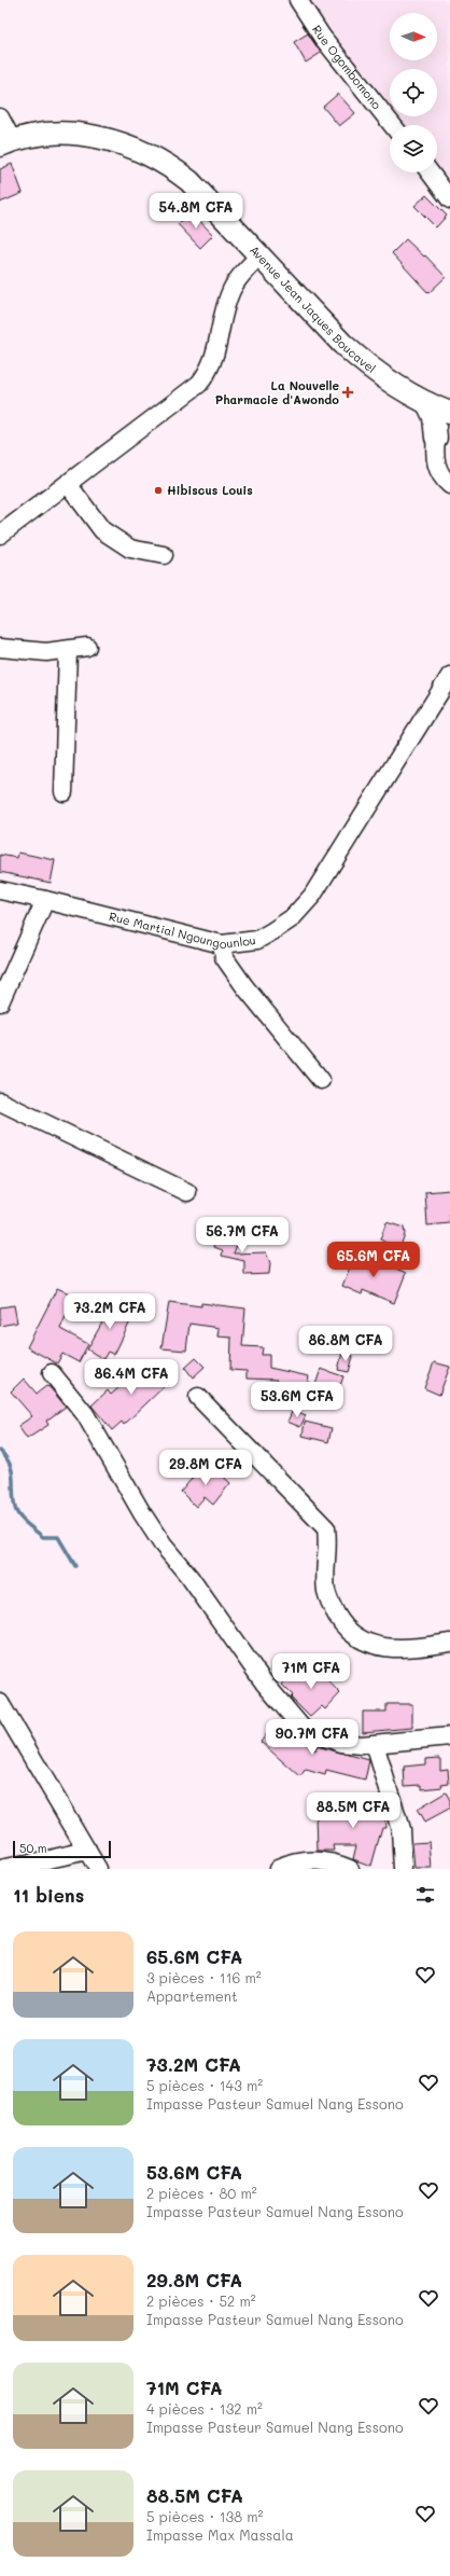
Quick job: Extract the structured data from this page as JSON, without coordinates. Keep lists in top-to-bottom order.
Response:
{
  "streets": {
    "main road": ["Avenue Jean Jaques Boucavel"],
    "street": ["Rue Ogombomono", "Rue Martial Ngoungounlou"]
  },
  "places": {
    "health": ["La Nouvelle Pharmacie d'Awondo"],
    "other": ["Hibiscus Louis"]
  },
  "scale_bar": "50 m",
  "north": "right",
  "page": {
    "price": [
      "54.8M CFA",
      "56.7M CFA",
      "65.6M CFA",
      "73.2M CFA",
      "86.8M CFA",
      "86.4M CFA",
      "53.6M CFA",
      "29.8M CFA",
      "71M CFA",
      "90.7M CFA",
      "88.5M CFA"
    ],
    "scale": "50 m",
    "heading": "11 biens",
    "list": [
      {
        "name": "65.6M CFA",
        "note": "3 pièces · 116 m² · Appartement"
      },
      {
        "name": "73.2M CFA",
        "note": "5 pièces · 143 m² · Impasse Pasteur Samuel Nang Essono"
      },
      {
        "name": "53.6M CFA",
        "note": "2 pièces · 80 m² · Impasse Pasteur Samuel Nang Essono"
      },
      {
        "name": "29.8M CFA",
        "note": "2 pièces · 52 m² · Impasse Pasteur Samuel Nang Essono"
      },
      {
        "name": "71M CFA",
        "note": "4 pièces · 132 m² · Impasse Pasteur Samuel Nang Essono"
      },
      {
        "name": "88.5M CFA",
        "note": "5 pièces · 138 m² · Impasse Max Massala"
      }
    ]
  }
}
